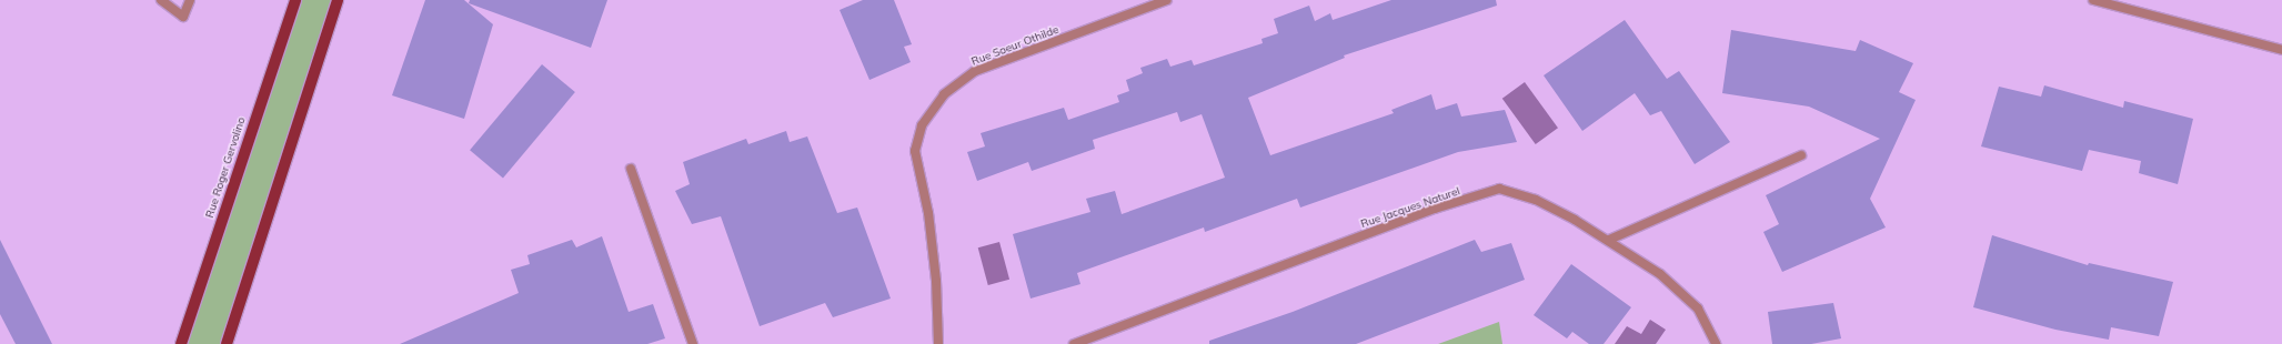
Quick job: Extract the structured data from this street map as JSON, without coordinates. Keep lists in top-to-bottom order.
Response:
{
  "streets": {
    "main road": ["Rue Roger Gervolino"],
    "street": ["Rue Soeur Othilde", "Rue Jacques Naturel"]
  }
}
